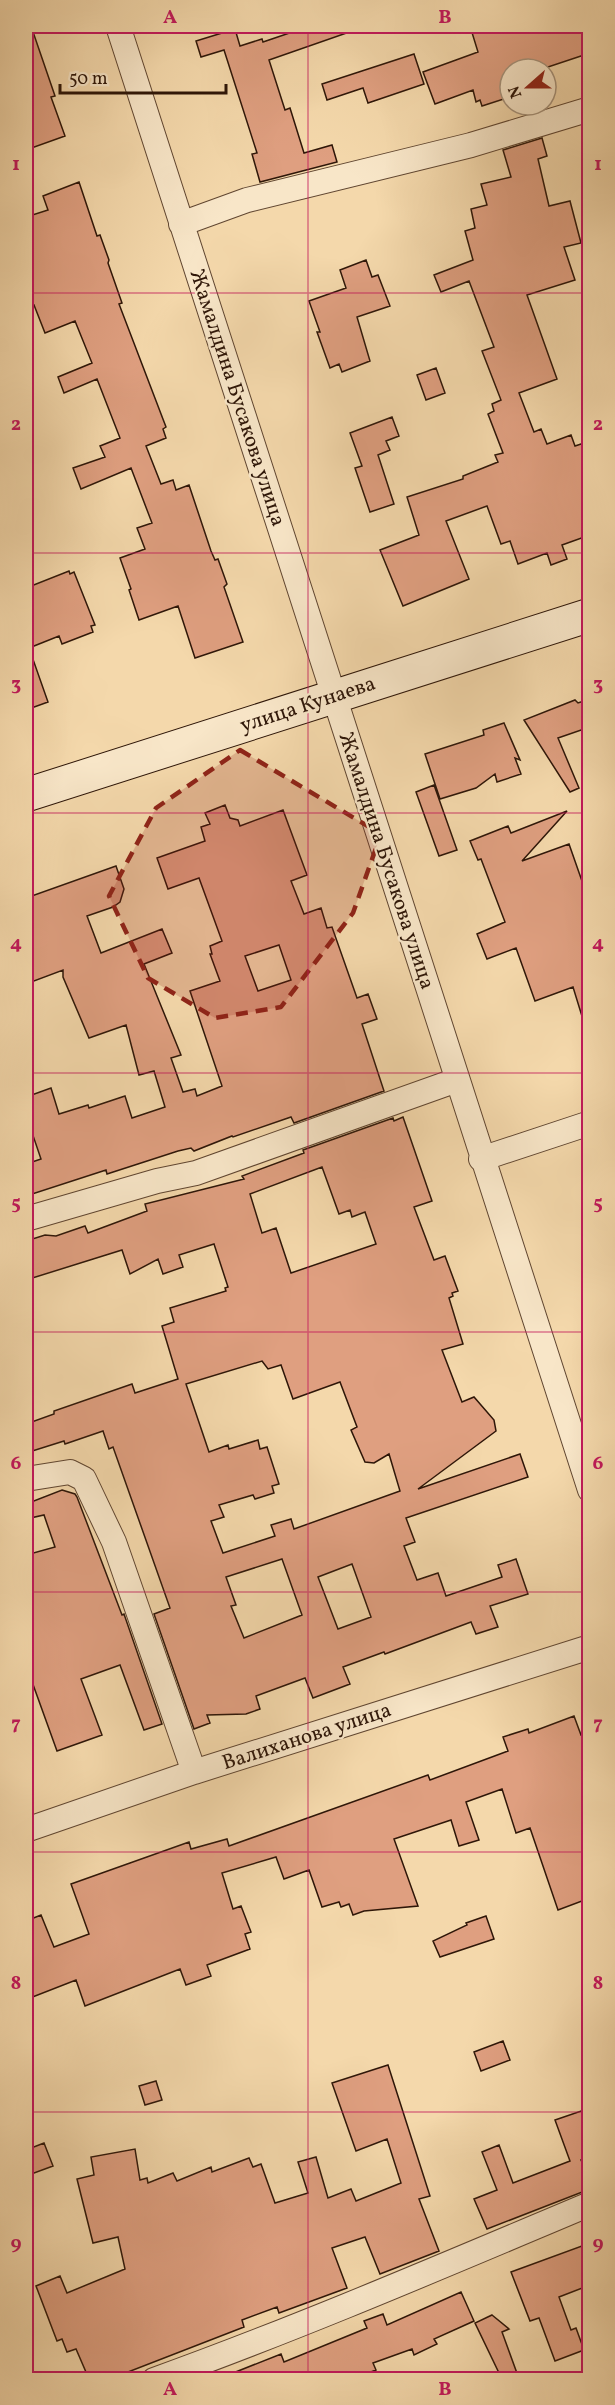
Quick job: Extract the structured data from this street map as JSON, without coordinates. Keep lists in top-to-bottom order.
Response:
{
  "streets": {
    "main road": ["улица Кунаева"],
    "street": ["Жамалдина Бусакова улица", "Валиханова улица"]
  },
  "crossings": [
    ["Жамалдина Бусакова улица", "улица Кунаева"]
  ],
  "scale_bar": "50 m",
  "north": "left",
  "grid": {
    "columns": ["A", "B"],
    "rows": [
      "1",
      "2",
      "3",
      "4",
      "5",
      "6",
      "7",
      "8",
      "9"
    ]
  }
}
